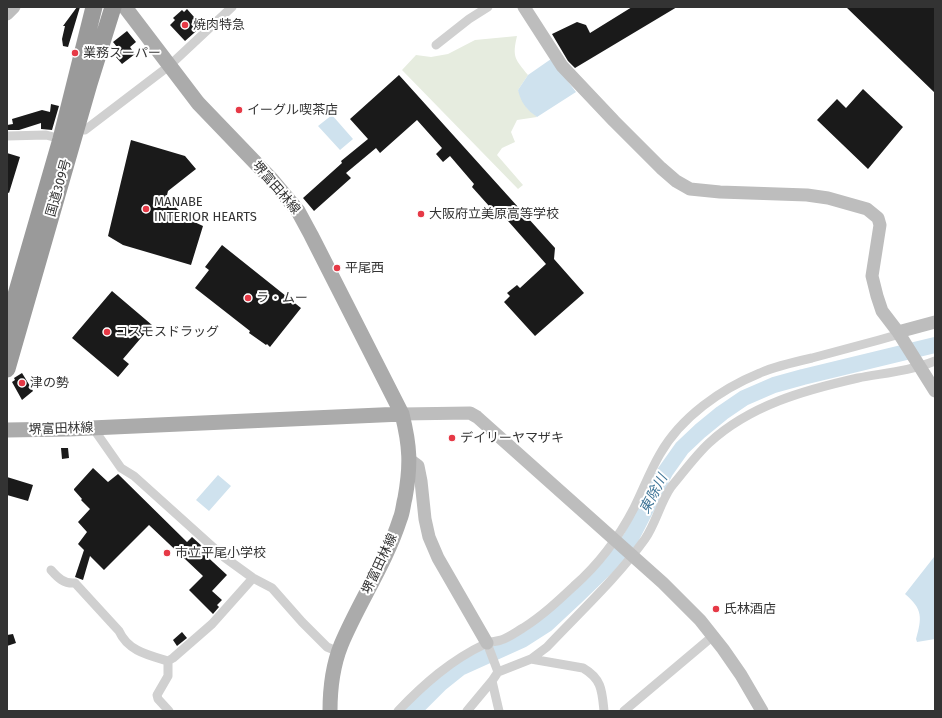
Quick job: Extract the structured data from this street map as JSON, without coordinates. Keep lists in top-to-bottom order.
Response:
{
  "streets": {
    "highway": ["国道309号"],
    "main road": ["堺富田林線"]
  },
  "water": ["東除川"],
  "places": [
    "焼肉特急",
    "業務スーパー",
    "イーグル喫茶店",
    "MANABE INTERIOR HEARTS",
    "大阪府立美原高等学校",
    "平尾西",
    "ラ・ムー",
    "コスモスドラッグ",
    "津の勢",
    "デイリーヤマザキ",
    "市立平尾小学校",
    "氏林酒店"
  ]
}
